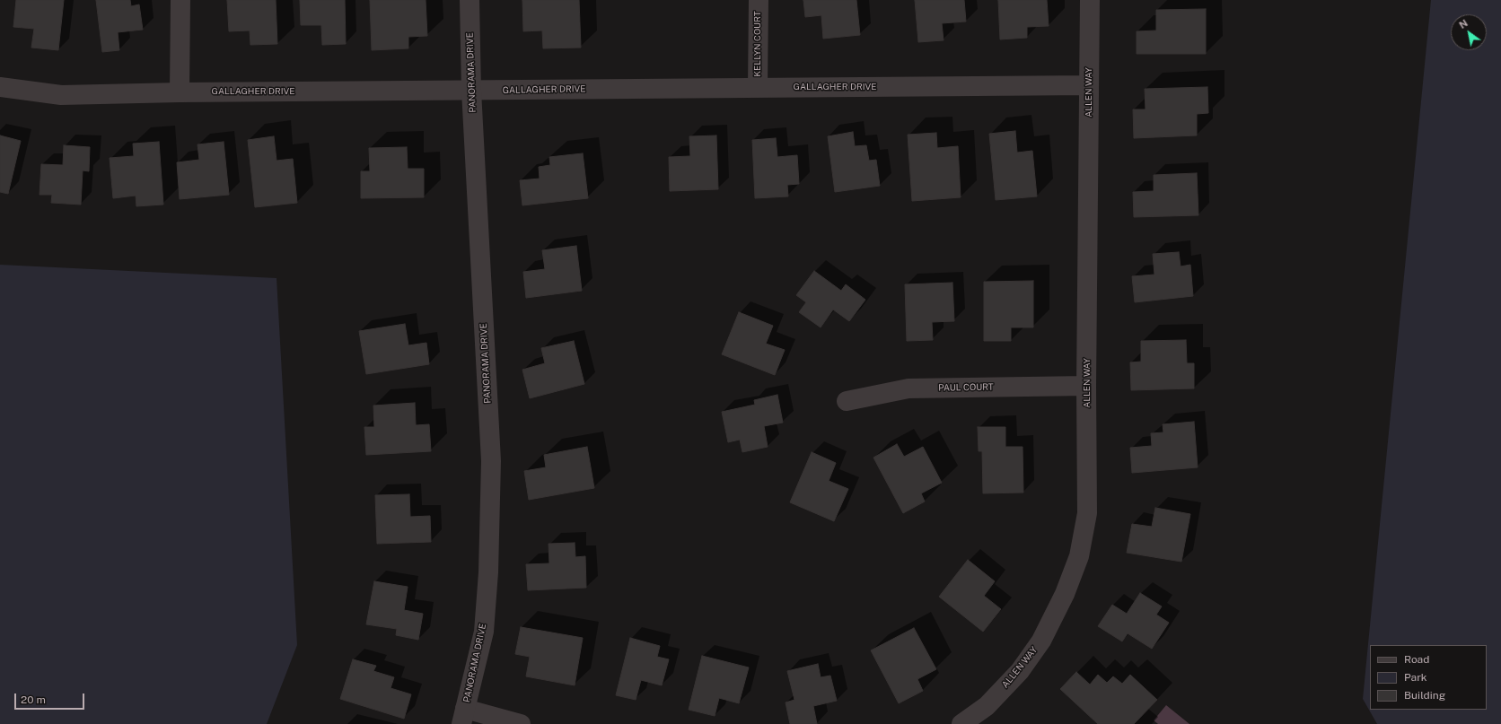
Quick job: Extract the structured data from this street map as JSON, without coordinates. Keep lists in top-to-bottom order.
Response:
{
  "streets": {
    "street": [
      "KELLYN COURT",
      "PANORAMA DRIVE",
      "GALLAGHER DRIVE",
      "ALLEN WAY",
      "PAUL COURT"
    ]
  },
  "crossings": [
    ["KELLYN COURT", "GALLAGHER DRIVE"],
    ["PANORAMA DRIVE", "GALLAGHER DRIVE"],
    ["GALLAGHER DRIVE", "ALLEN WAY"],
    ["ALLEN WAY", "PAUL COURT"]
  ],
  "legend": ["Road", "Park", "Building"],
  "scale_bar": "20 m",
  "north": "top left"
}
